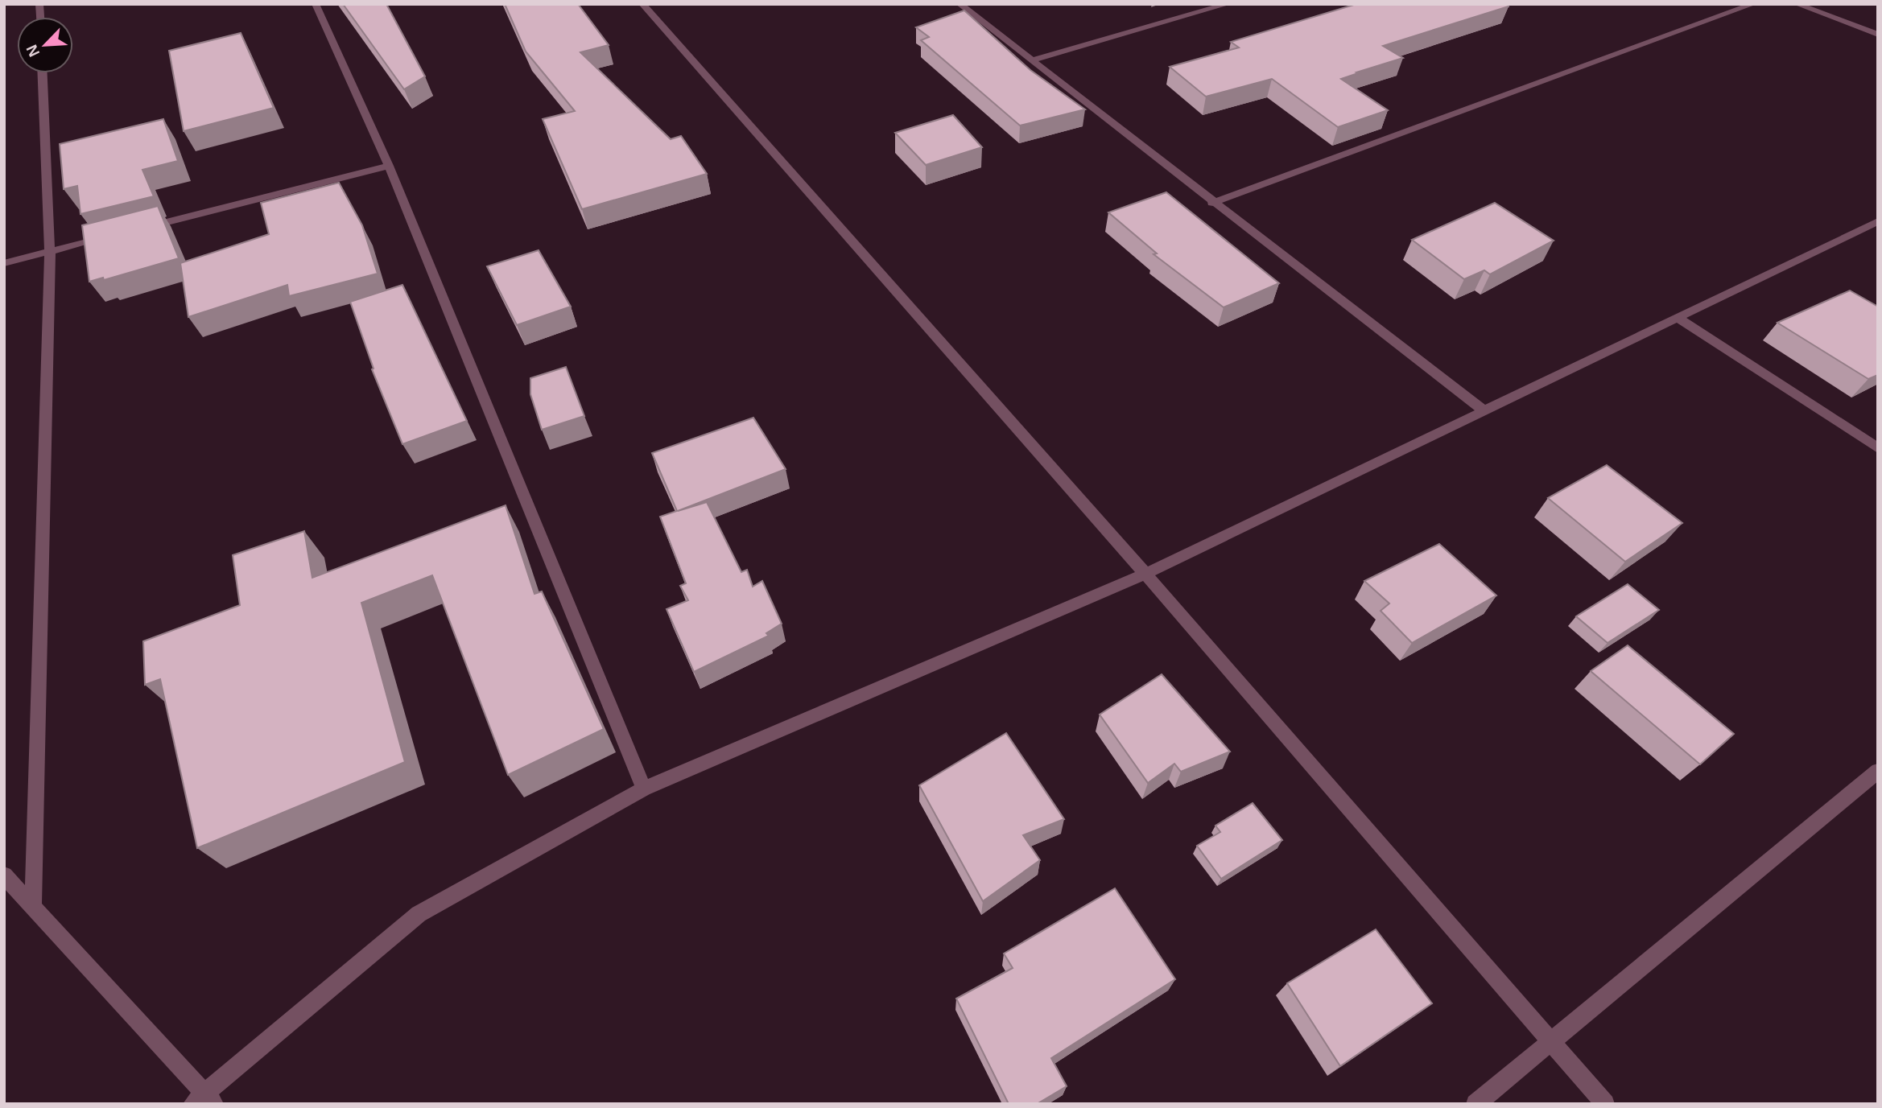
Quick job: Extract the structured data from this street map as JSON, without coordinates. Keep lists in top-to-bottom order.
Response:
{
  "north": "bottom left"
}
